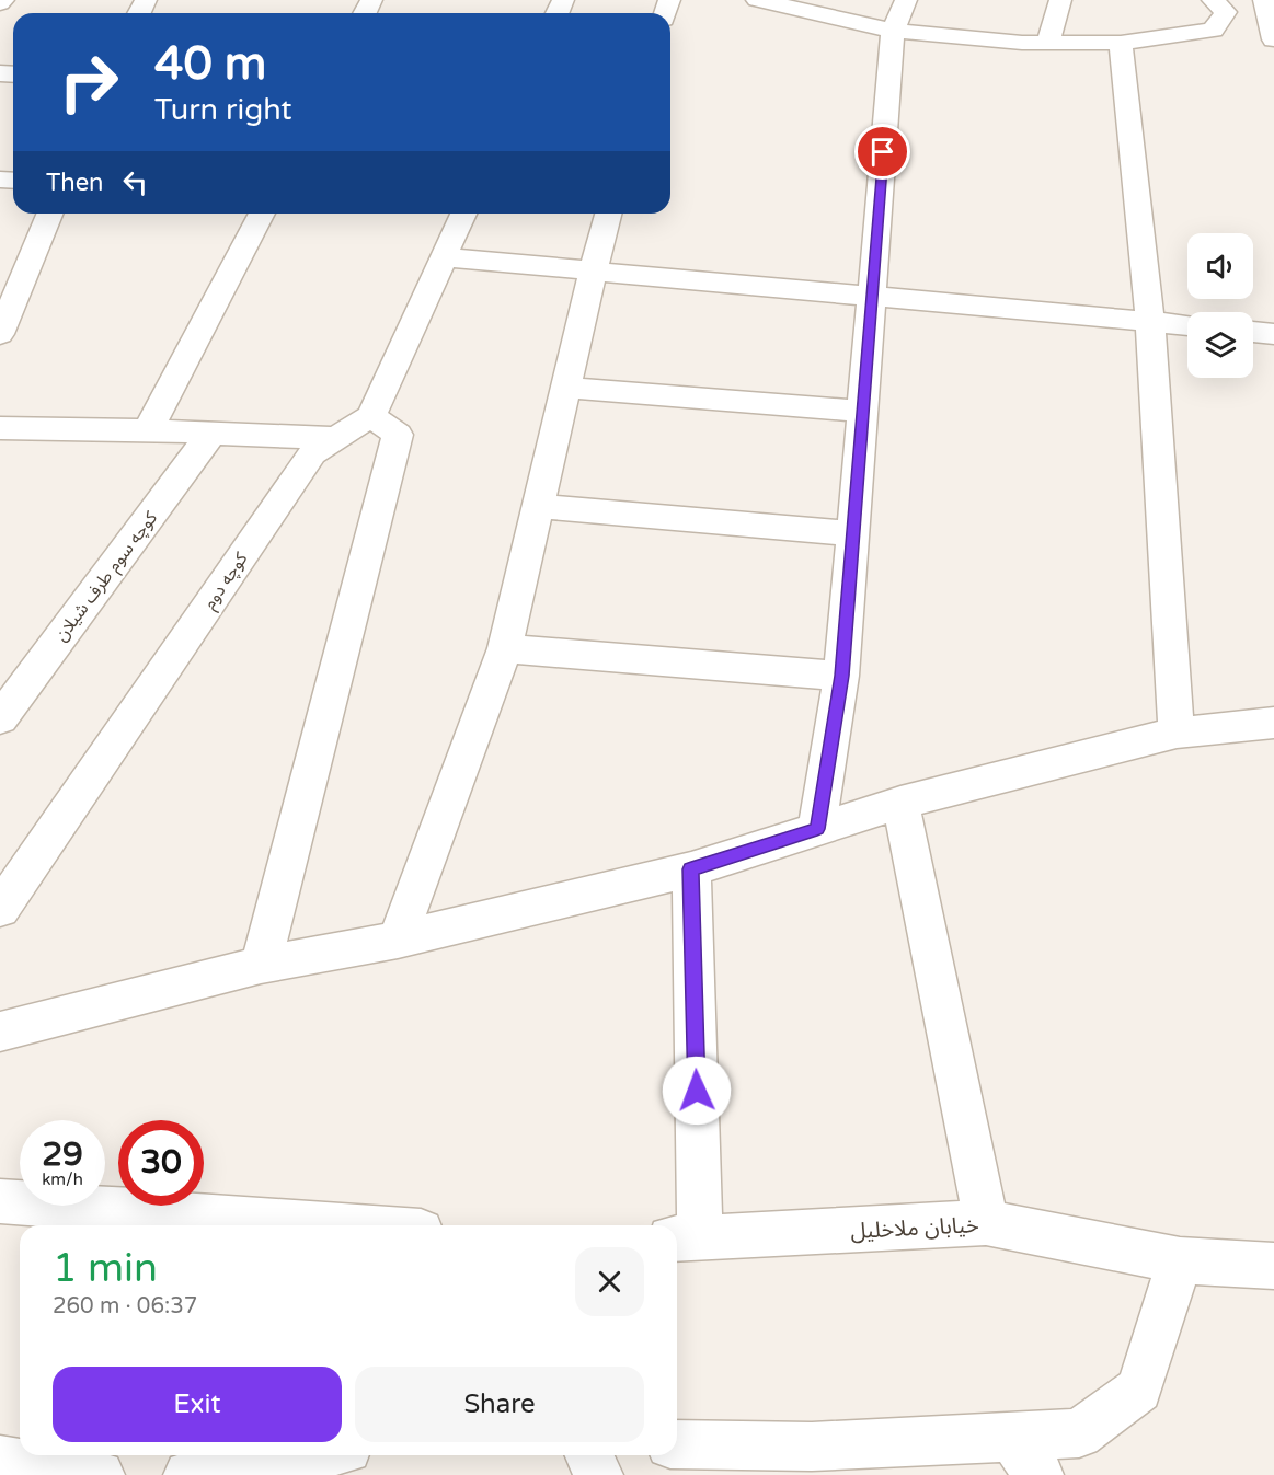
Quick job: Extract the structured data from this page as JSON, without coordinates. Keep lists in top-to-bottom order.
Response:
{
  "streets": {
    "street": ["کوچه سوم طرف شیلان", "کوچه دوم", "خیابان ملاخلیل"]
  },
  "page": {
    "turn": ["40 m", "Turn right"],
    "then": "Then",
    "speed": "29 km/h",
    "limit": "30",
    "heading": ["1 min", "260 m · 06:37"],
    "buttons": ["Exit", "Share"]
  }
}
